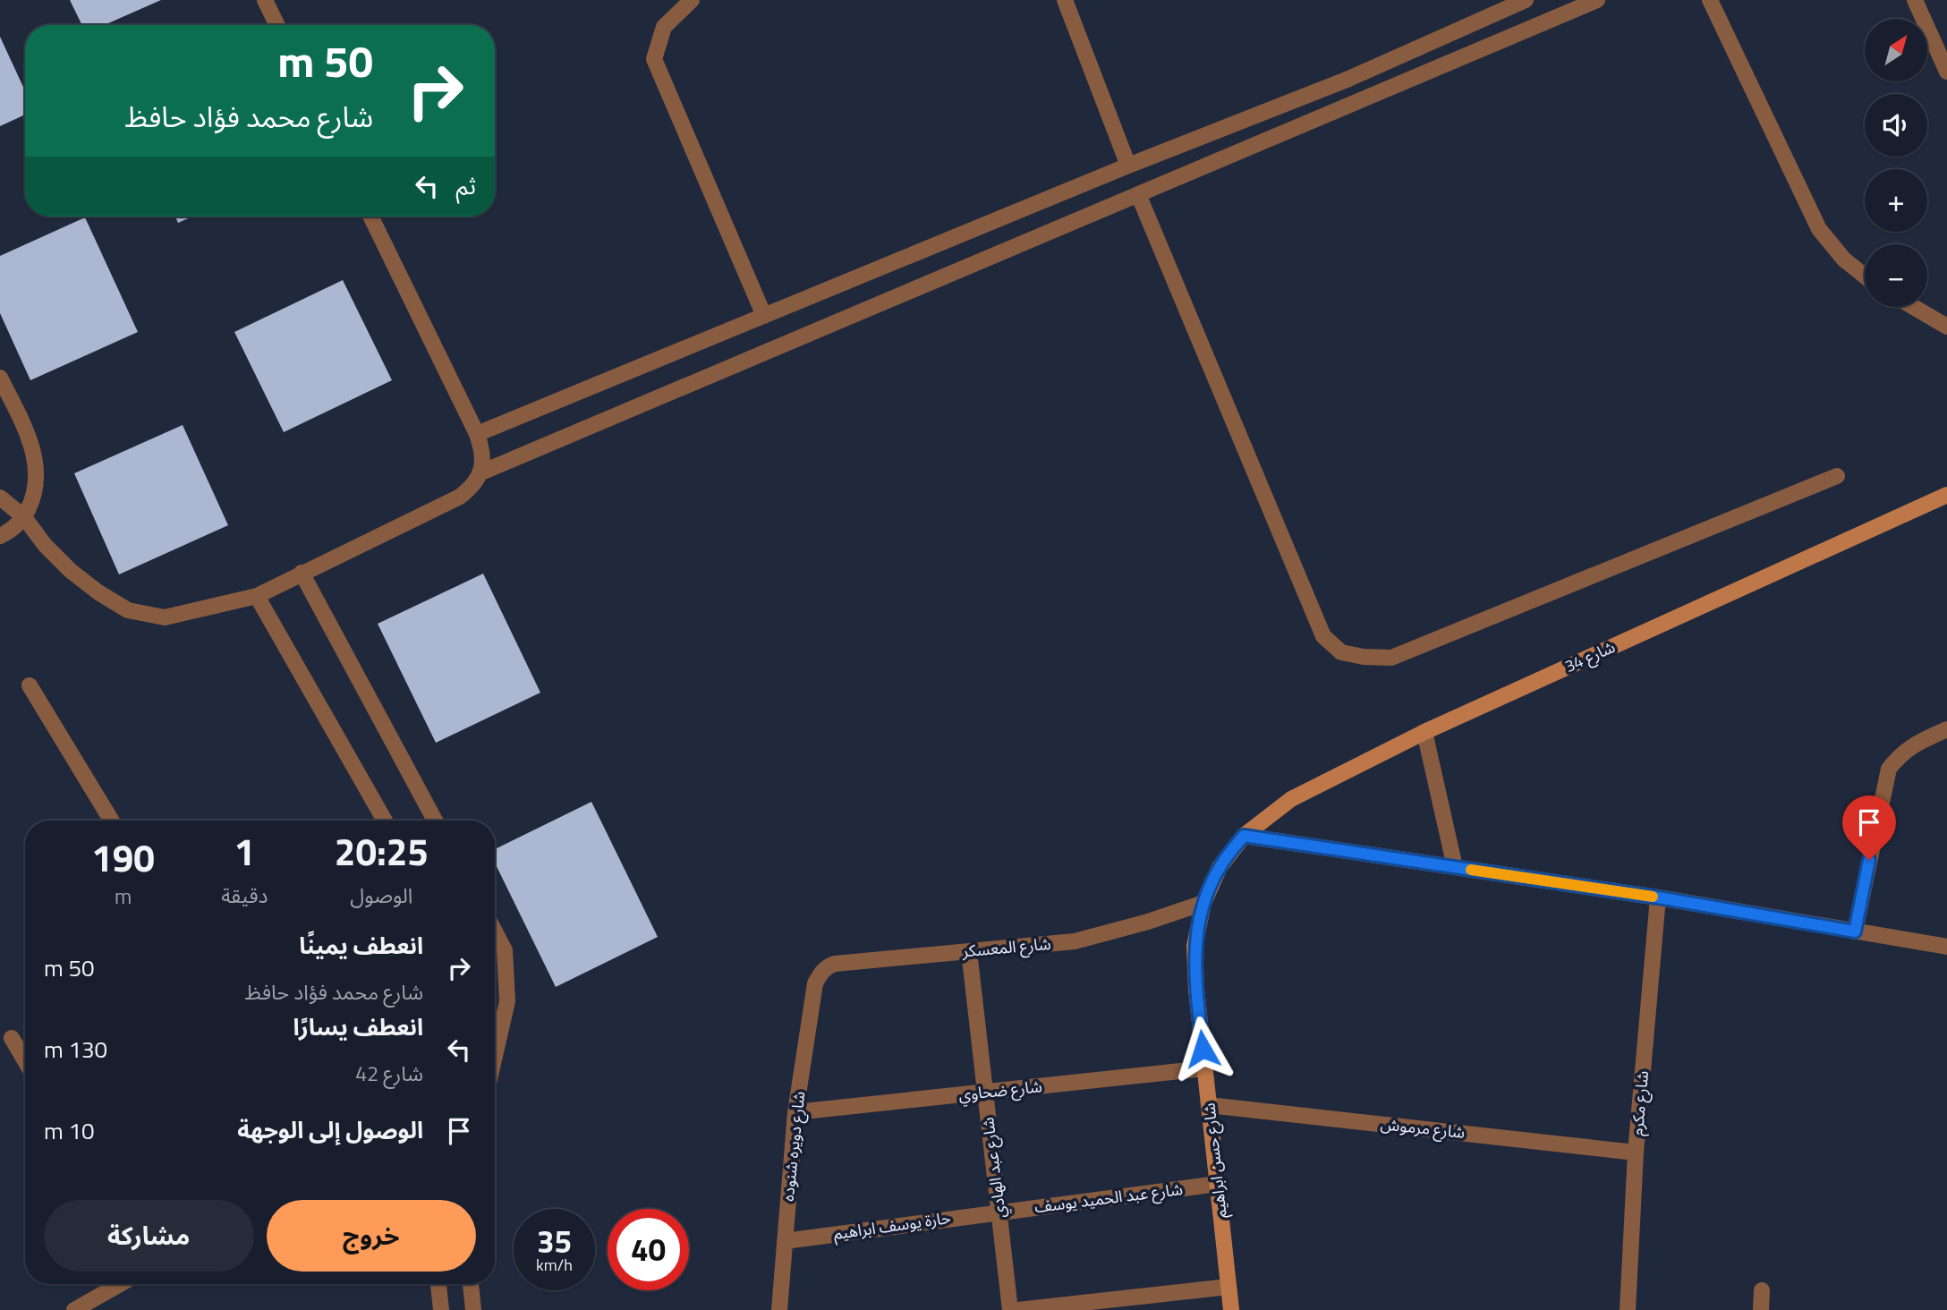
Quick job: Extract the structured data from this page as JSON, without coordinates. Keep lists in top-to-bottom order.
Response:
{
  "streets": {
    "street": [
      "شارع 34",
      "شارع المعسكر",
      "شارع ضحاوي",
      "شارع مكرم",
      "شارع مرموش",
      "شارع دويره شنوده",
      "شارع حسن ابراهيم",
      "شارع عبد الهادي",
      "شارع عبد الحميد يوسف",
      "حارة يوسف ابراهيم"
    ]
  },
  "crossings": [
    ["شارع 34", "شارع حسن ابراهيم"],
    ["شارع المعسكر", "شارع دويره شنوده"],
    ["شارع المعسكر", "شارع حسن ابراهيم"],
    ["شارع المعسكر", "شارع عبد الهادي"],
    ["شارع ضحاوي", "شارع دويره شنوده"],
    ["شارع ضحاوي", "شارع حسن ابراهيم"],
    ["شارع ضحاوي", "شارع عبد الهادي"],
    ["شارع مكرم", "شارع مرموش"],
    ["شارع مرموش", "شارع حسن ابراهيم"],
    ["شارع دويره شنوده", "حارة يوسف ابراهيم"],
    ["شارع حسن ابراهيم", "شارع عبد الحميد يوسف"],
    ["شارع عبد الهادي", "شارع عبد الحميد يوسف"],
    ["شارع عبد الهادي", "حارة يوسف ابراهيم"],
    ["شارع عبد الحميد يوسف", "حارة يوسف ابراهيم"]
  ],
  "north": "top right",
  "page": {
    "map_buttons": ["+", "−"],
    "turn": ["50 m", "شارع محمد فؤاد حافظ"],
    "then": "ثم",
    "eta": [
      "20:25",
      "الوصول",
      "1",
      "دقيقة",
      "190",
      "m"
    ],
    "list": [
      {
        "name": "انعطف يمينًا",
        "note": "شارع محمد فؤاد حافظ",
        "value": "50 m"
      },
      {
        "name": "انعطف يسارًا",
        "note": "شارع 42",
        "value": "130 m"
      },
      {
        "name": "الوصول إلى الوجهة",
        "value": "10 m"
      }
    ],
    "buttons": ["خروج", "مشاركة"],
    "speed": "35 km/h",
    "limit": "40"
  }
}
